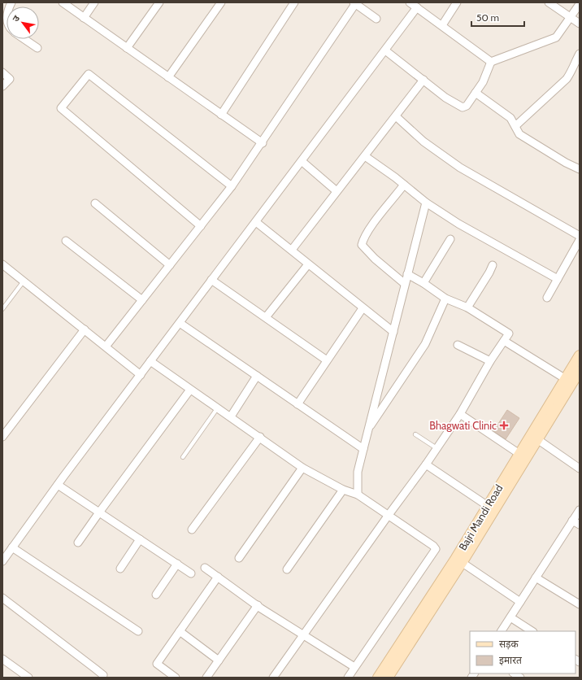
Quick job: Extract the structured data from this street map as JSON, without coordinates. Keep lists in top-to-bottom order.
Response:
{
  "streets": {
    "street": ["Bajri Mandi Road"]
  },
  "places": {
    "health": ["Bhagwati Clinic"]
  },
  "legend": ["सड़क", "इमारत"],
  "scale_bar": "50 m",
  "north": "top left"
}
